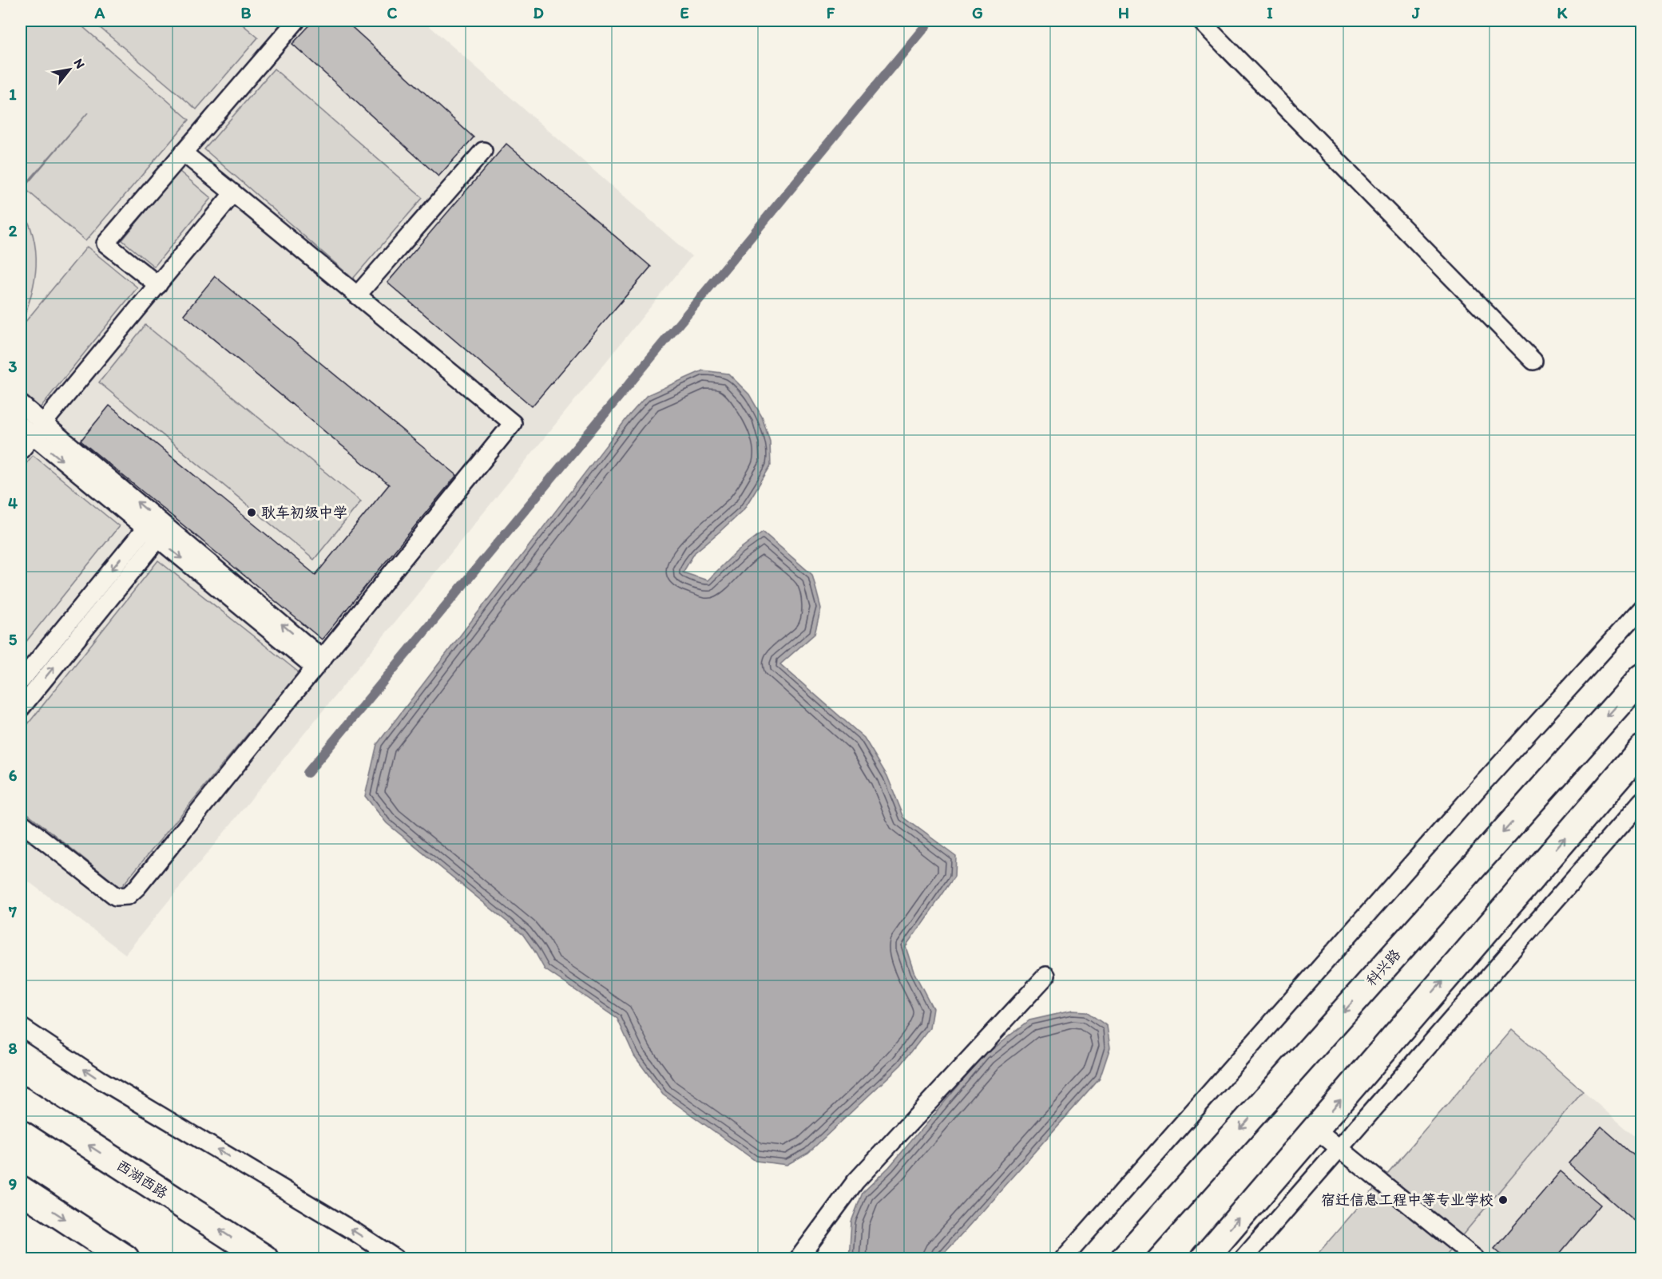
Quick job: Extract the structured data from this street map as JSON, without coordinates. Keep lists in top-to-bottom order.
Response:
{
  "streets": {
    "main road": ["科兴路", "西湖西路"]
  },
  "places": ["耿车初级中学", "宿迁信息工程中等专业学校"],
  "north": "top right",
  "grid": {
    "columns": [
      "A",
      "B",
      "C",
      "D",
      "E",
      "F",
      "G",
      "H",
      "I",
      "J",
      "K"
    ],
    "rows": [
      "1",
      "2",
      "3",
      "4",
      "5",
      "6",
      "7",
      "8",
      "9"
    ]
  }
}
